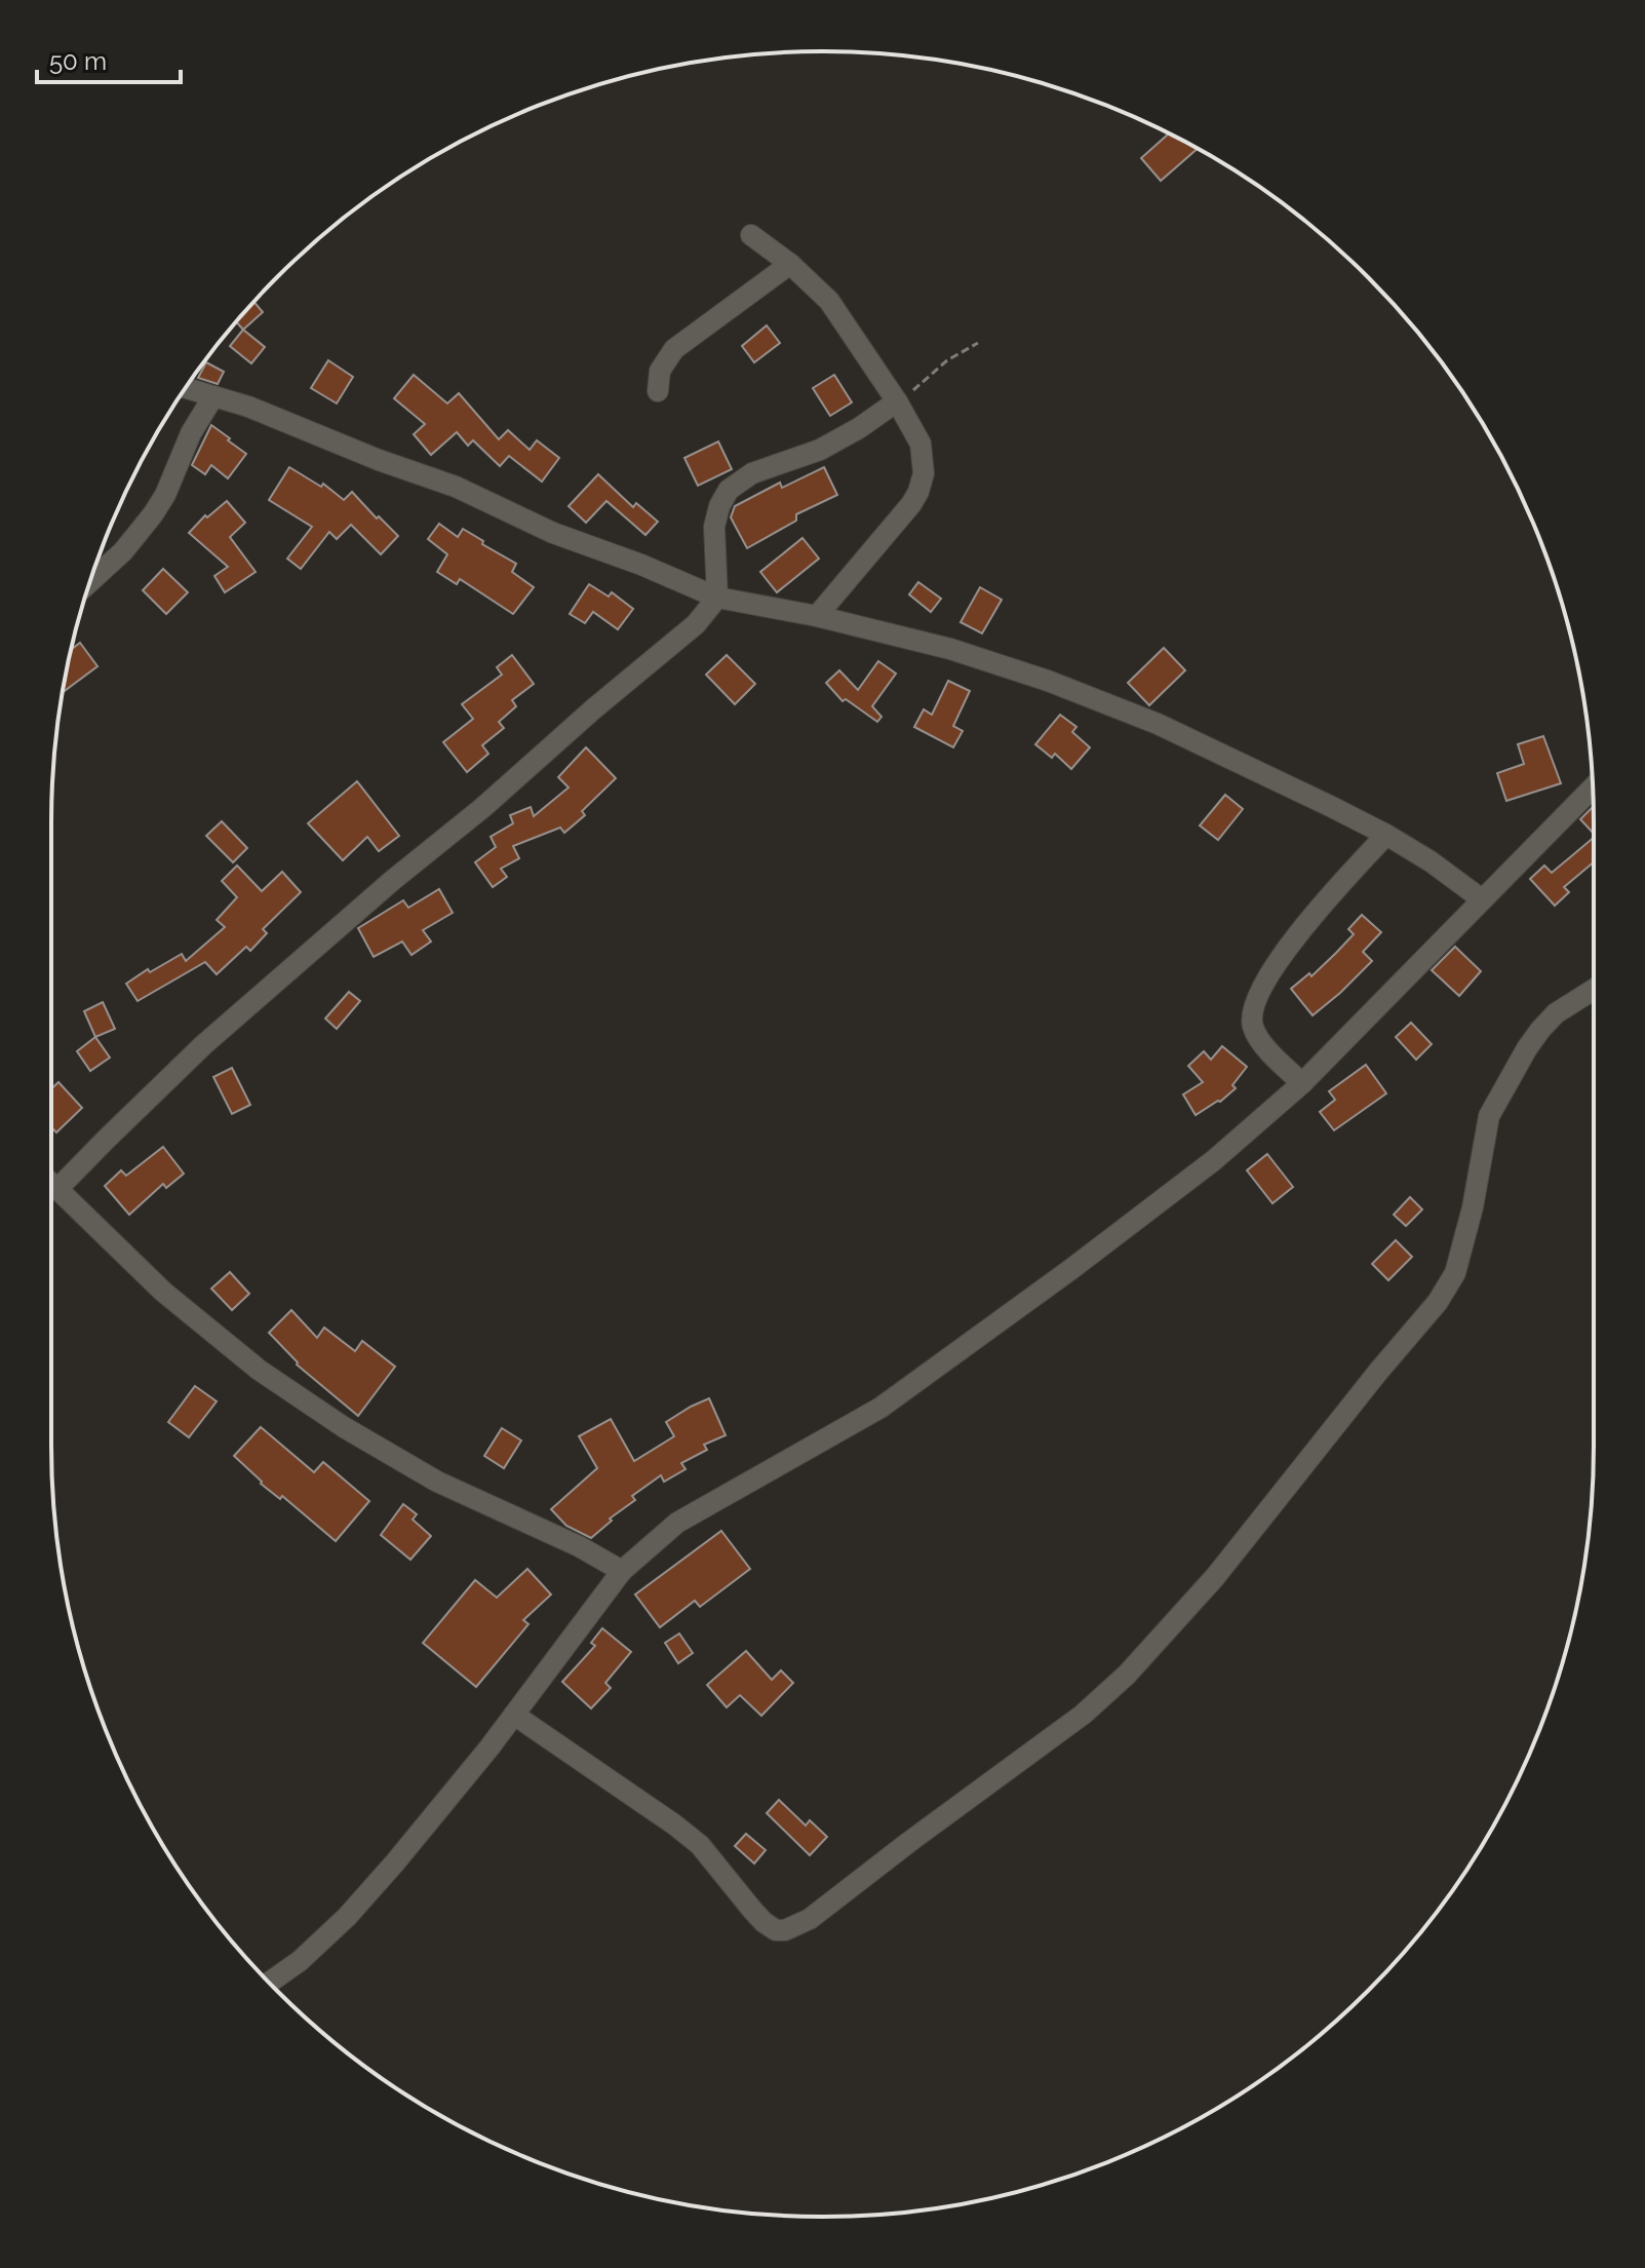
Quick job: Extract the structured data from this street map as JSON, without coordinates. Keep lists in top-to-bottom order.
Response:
{
  "scale_bar": "50 m"
}
